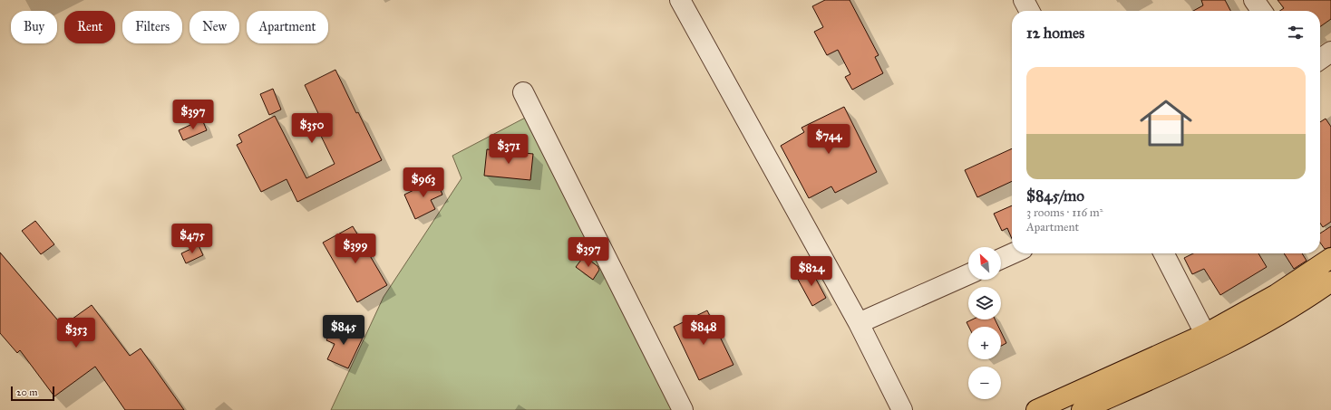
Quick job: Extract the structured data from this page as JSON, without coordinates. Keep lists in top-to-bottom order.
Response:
{
  "scale_bar": "20 m",
  "north": "top left",
  "page": {
    "chip": [
      "Buy",
      "Rent",
      "Filters",
      "New",
      "Apartment"
    ],
    "heading": "12 homes",
    "list": [
      {
        "name": "$845/mo",
        "note": "3 rooms · 116 m² · Apartment"
      }
    ],
    "price": [
      "$397",
      "$350",
      "$744",
      "$371",
      "$963",
      "$475",
      "$399",
      "$397",
      "$824",
      "$845",
      "$848",
      "$353"
    ],
    "map_buttons": ["+", "−"],
    "scale": "20 m"
  }
}
